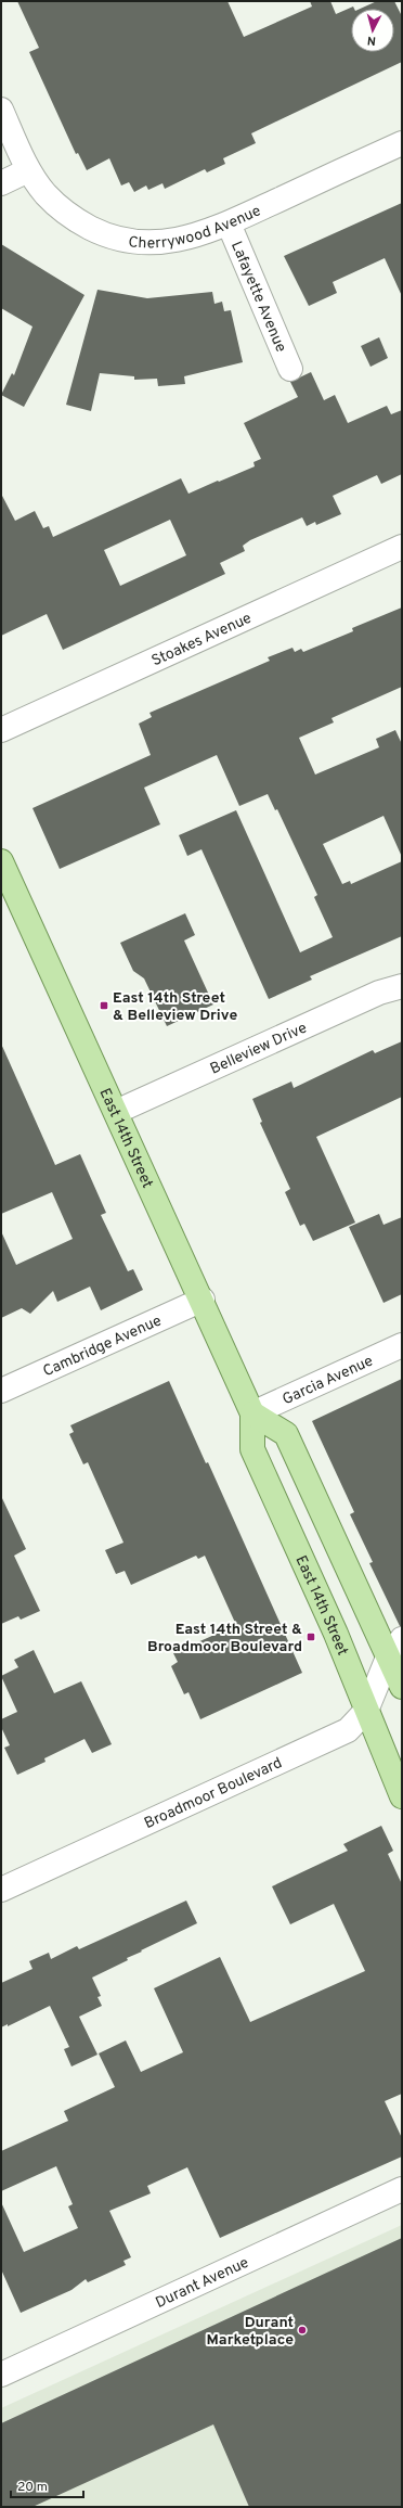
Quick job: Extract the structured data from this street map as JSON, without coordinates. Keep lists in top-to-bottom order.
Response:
{
  "streets": {
    "main road": ["East 14th Street"],
    "street": [
      "Cherrywood Avenue",
      "Lafayette Avenue",
      "Stoakes Avenue",
      "Belleview Drive",
      "Cambridge Avenue",
      "Garcia Avenue",
      "Broadmoor Boulevard",
      "Durant Avenue"
    ]
  },
  "crossings": [
    ["Cherrywood Avenue", "Lafayette Avenue"],
    ["Belleview Drive", "East 14th Street"],
    ["East 14th Street", "Cambridge Avenue"],
    ["East 14th Street", "Garcia Avenue"],
    ["East 14th Street", "Broadmoor Boulevard"]
  ],
  "places": {
    "transit": ["East 14th Street & Belleview Drive", "East 14th Street & Broadmoor Boulevard"],
    "other": ["Durant Marketplace"]
  },
  "scale_bar": "20 m",
  "north": "bottom"
}
